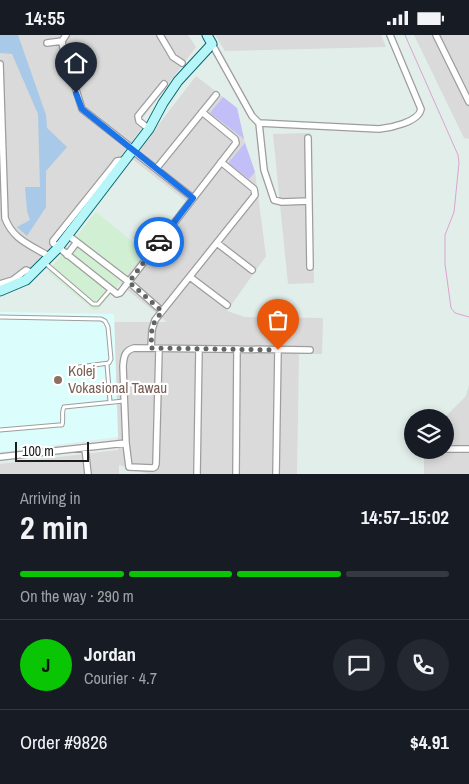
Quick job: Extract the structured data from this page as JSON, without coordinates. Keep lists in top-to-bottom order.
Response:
{
  "places": ["Kolej Vokasional Tawau"],
  "scale_bar": "100 m",
  "page": {
    "status": "14:55",
    "scale": "100 m",
    "heading": ["2 min", "Arriving in", "14:57–15:02"],
    "panel": [
      "Jordan",
      "Courier · 4.7",
      "Order #9826",
      "$4.91"
    ],
    "bar": "On the way · 290 m",
    "round": "J"
  }
}
